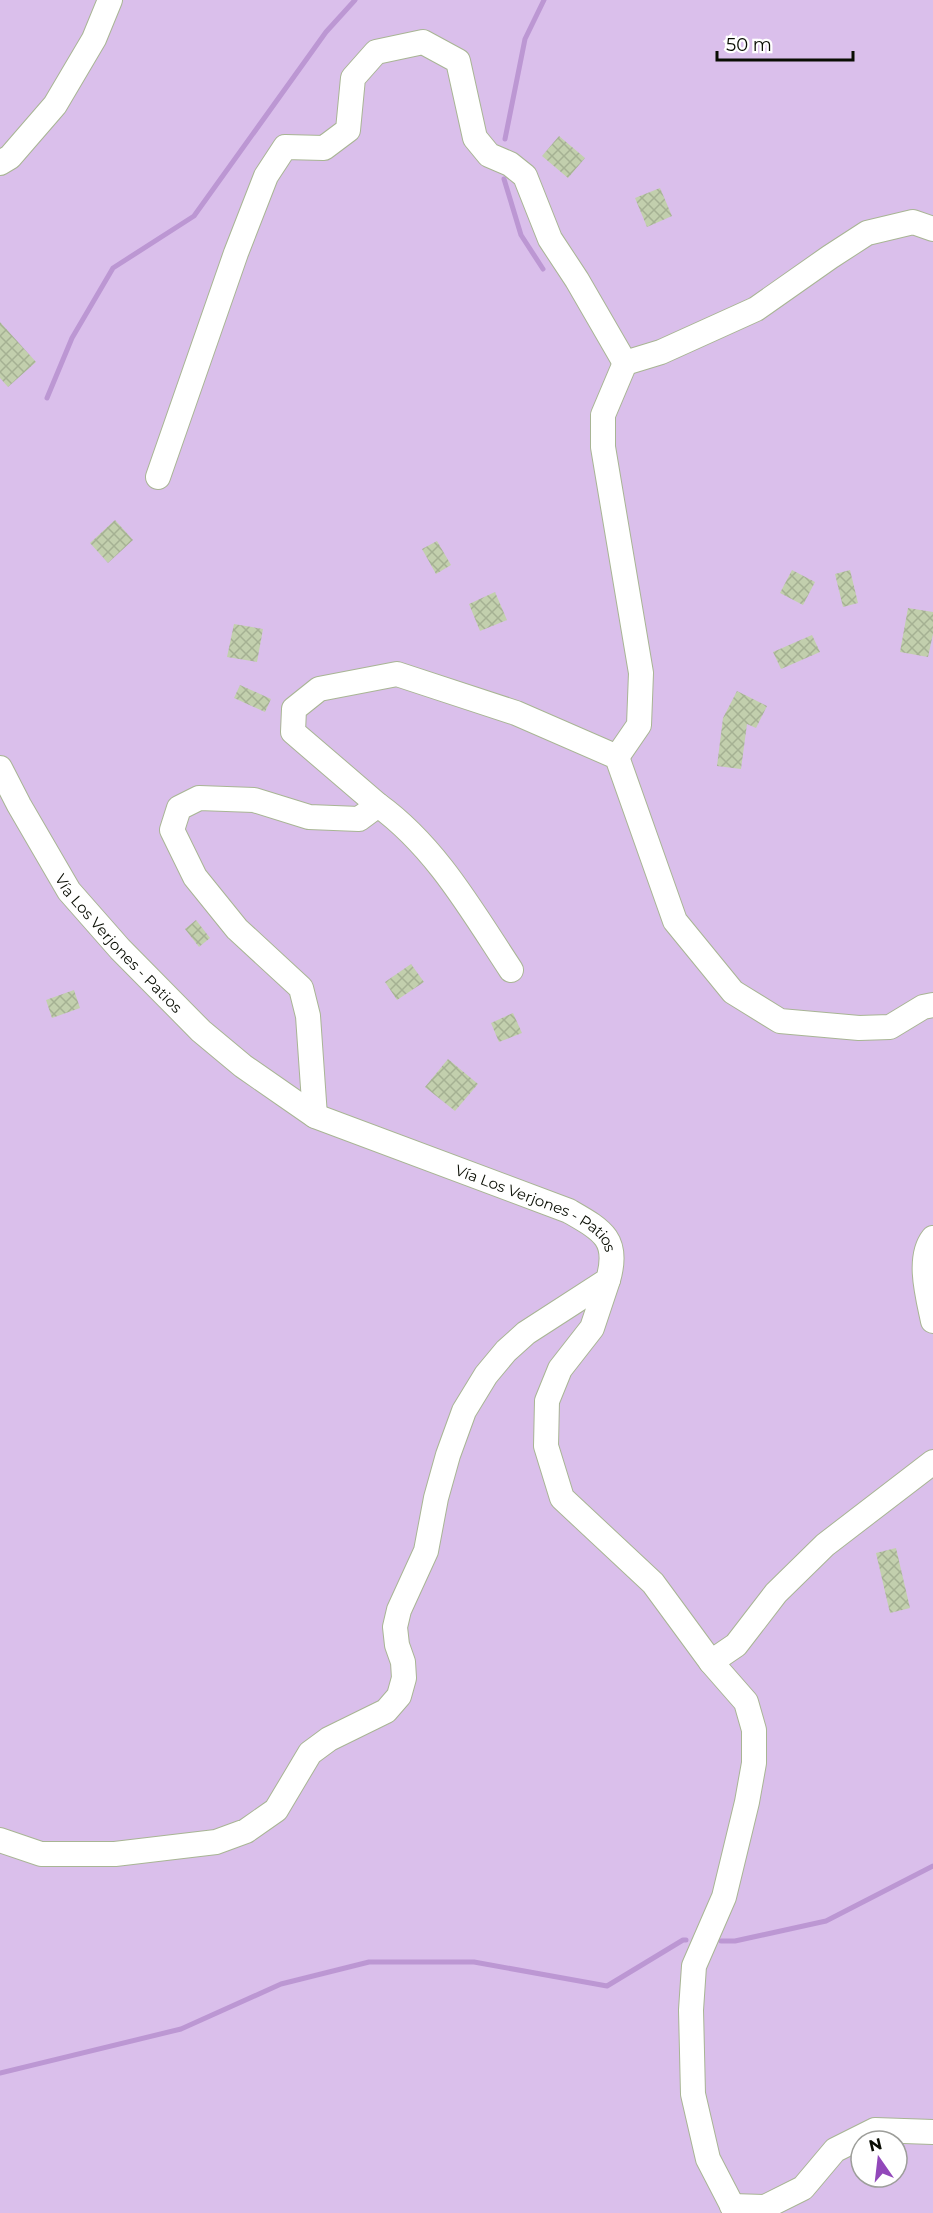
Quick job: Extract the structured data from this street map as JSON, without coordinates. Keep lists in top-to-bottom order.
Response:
{
  "streets": {
    "street": ["Vía Los Verjones - Patios"]
  },
  "scale_bar": "50 m",
  "north": "top"
}
